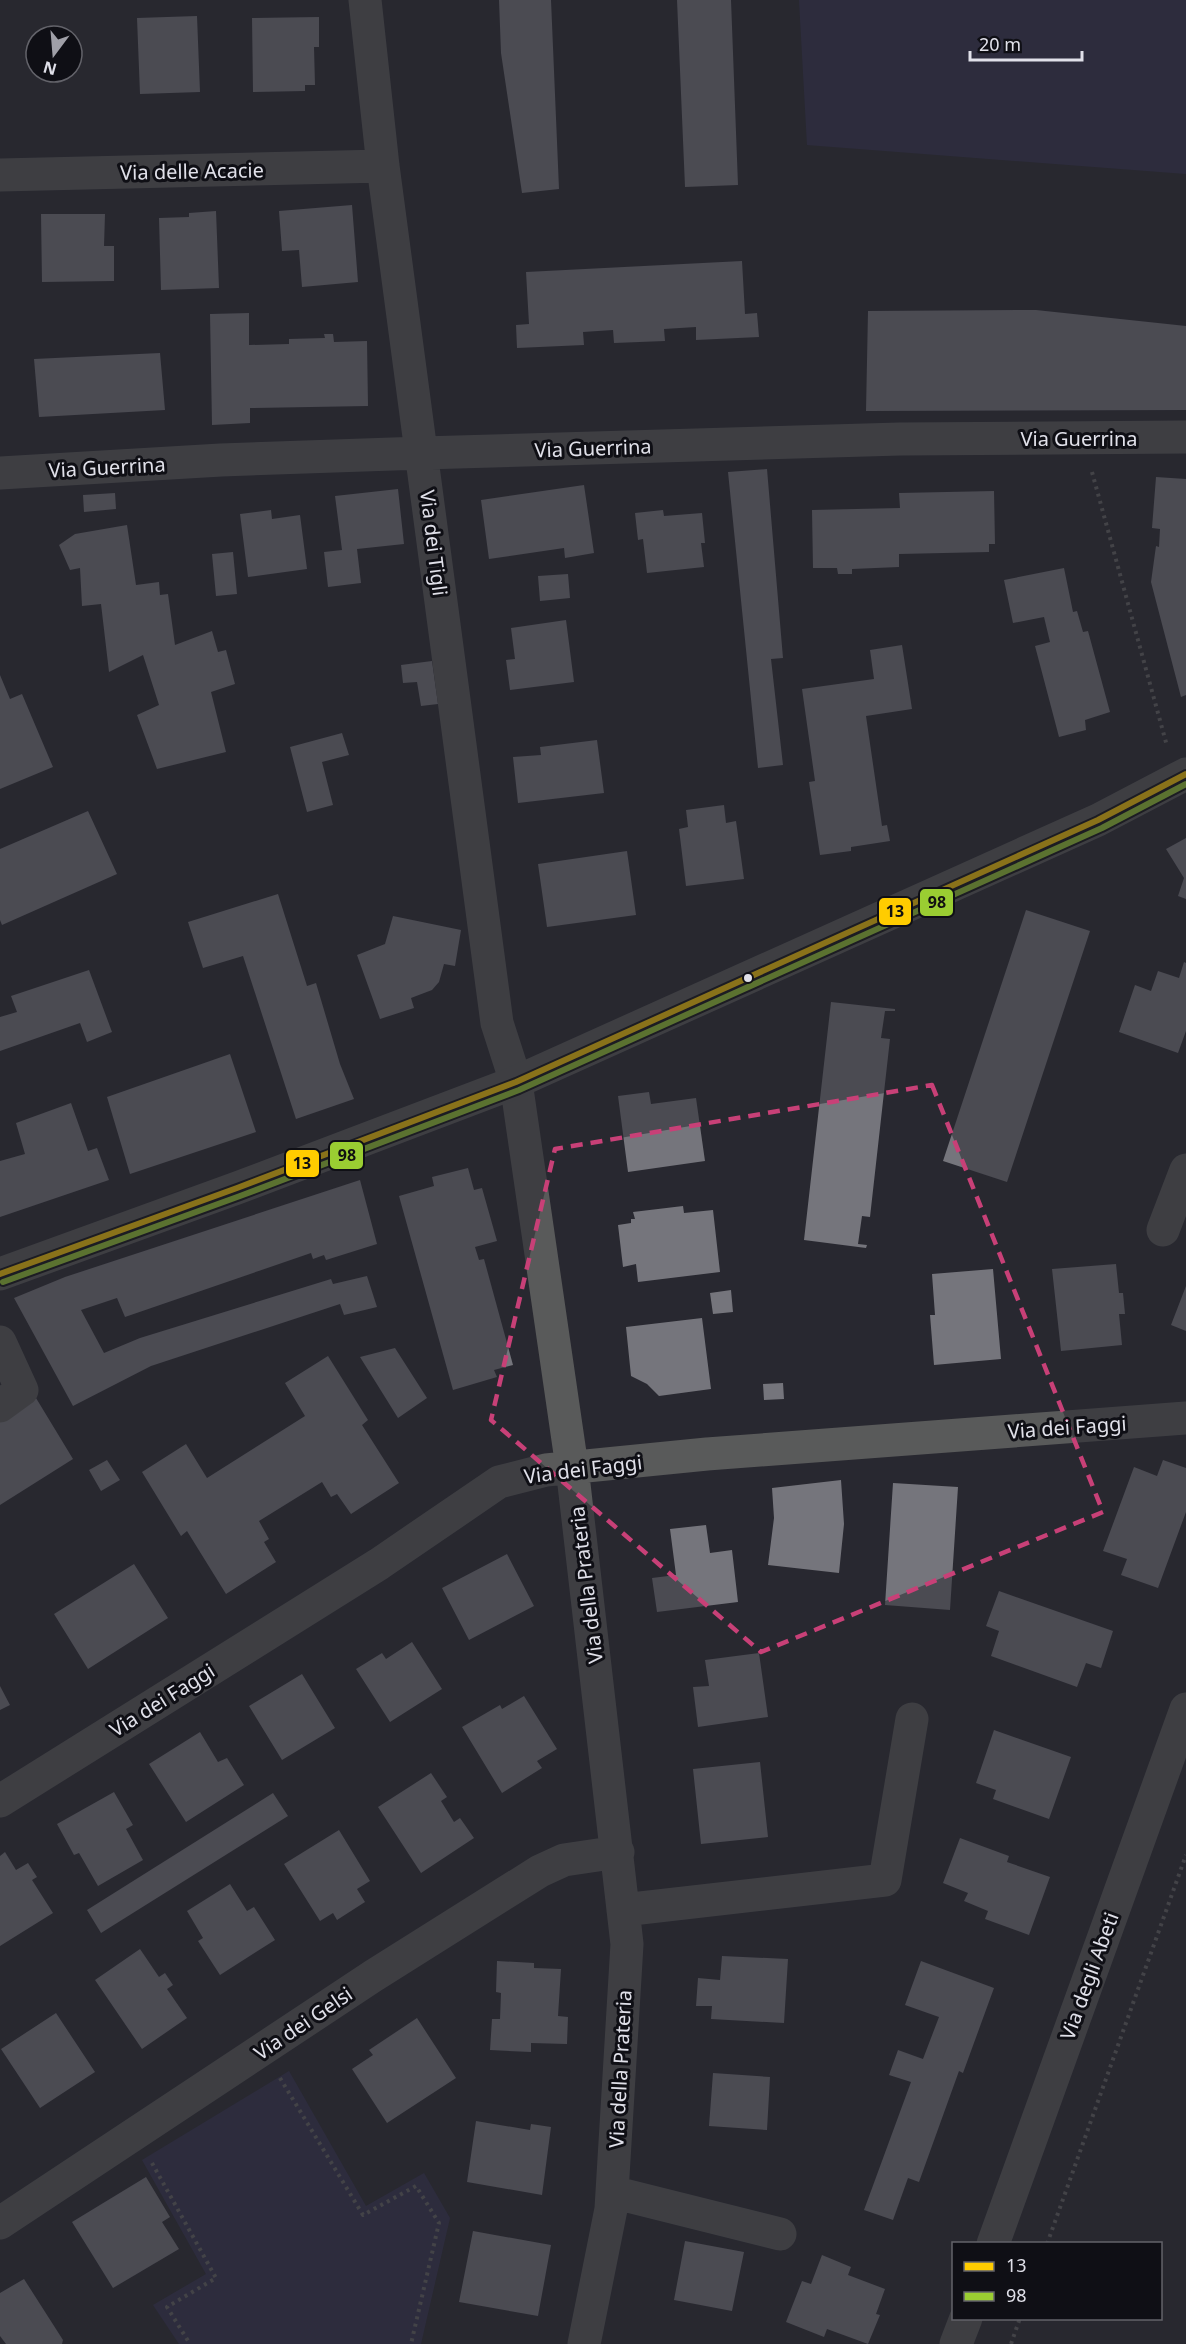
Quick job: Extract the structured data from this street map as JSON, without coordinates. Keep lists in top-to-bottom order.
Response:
{
  "streets": {
    "street": [
      "Via delle Acacie",
      "Via Guerrina",
      "Via dei Tigli",
      "Via dei Faggi",
      "Via della Prateria",
      "Via degli Abeti",
      "Via dei Gelsi"
    ]
  },
  "crossings": [
    ["Via delle Acacie", "Via dei Tigli"],
    ["Via Guerrina", "Via dei Tigli"],
    ["Via dei Tigli", "Via della Prateria"],
    ["Via dei Faggi", "Via della Prateria"],
    ["Via della Prateria", "Via dei Gelsi"]
  ],
  "lines": ["transit line 13", "transit line 98"],
  "legend": ["13", "98"],
  "scale_bar": "20 m",
  "north": "bottom"
}
